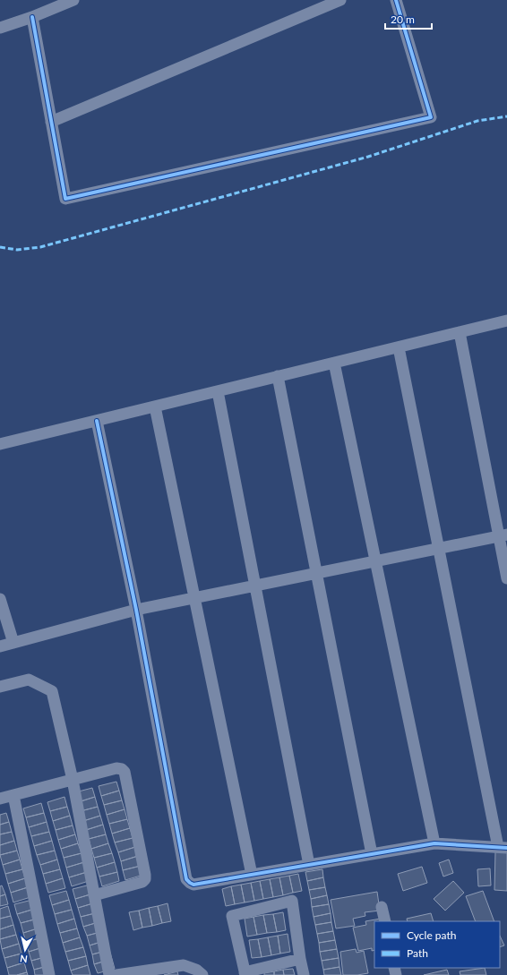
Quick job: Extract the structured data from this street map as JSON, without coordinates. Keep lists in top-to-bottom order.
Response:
{
  "legend": ["Cycle path", "Path"],
  "scale_bar": "20 m",
  "north": "bottom"
}
